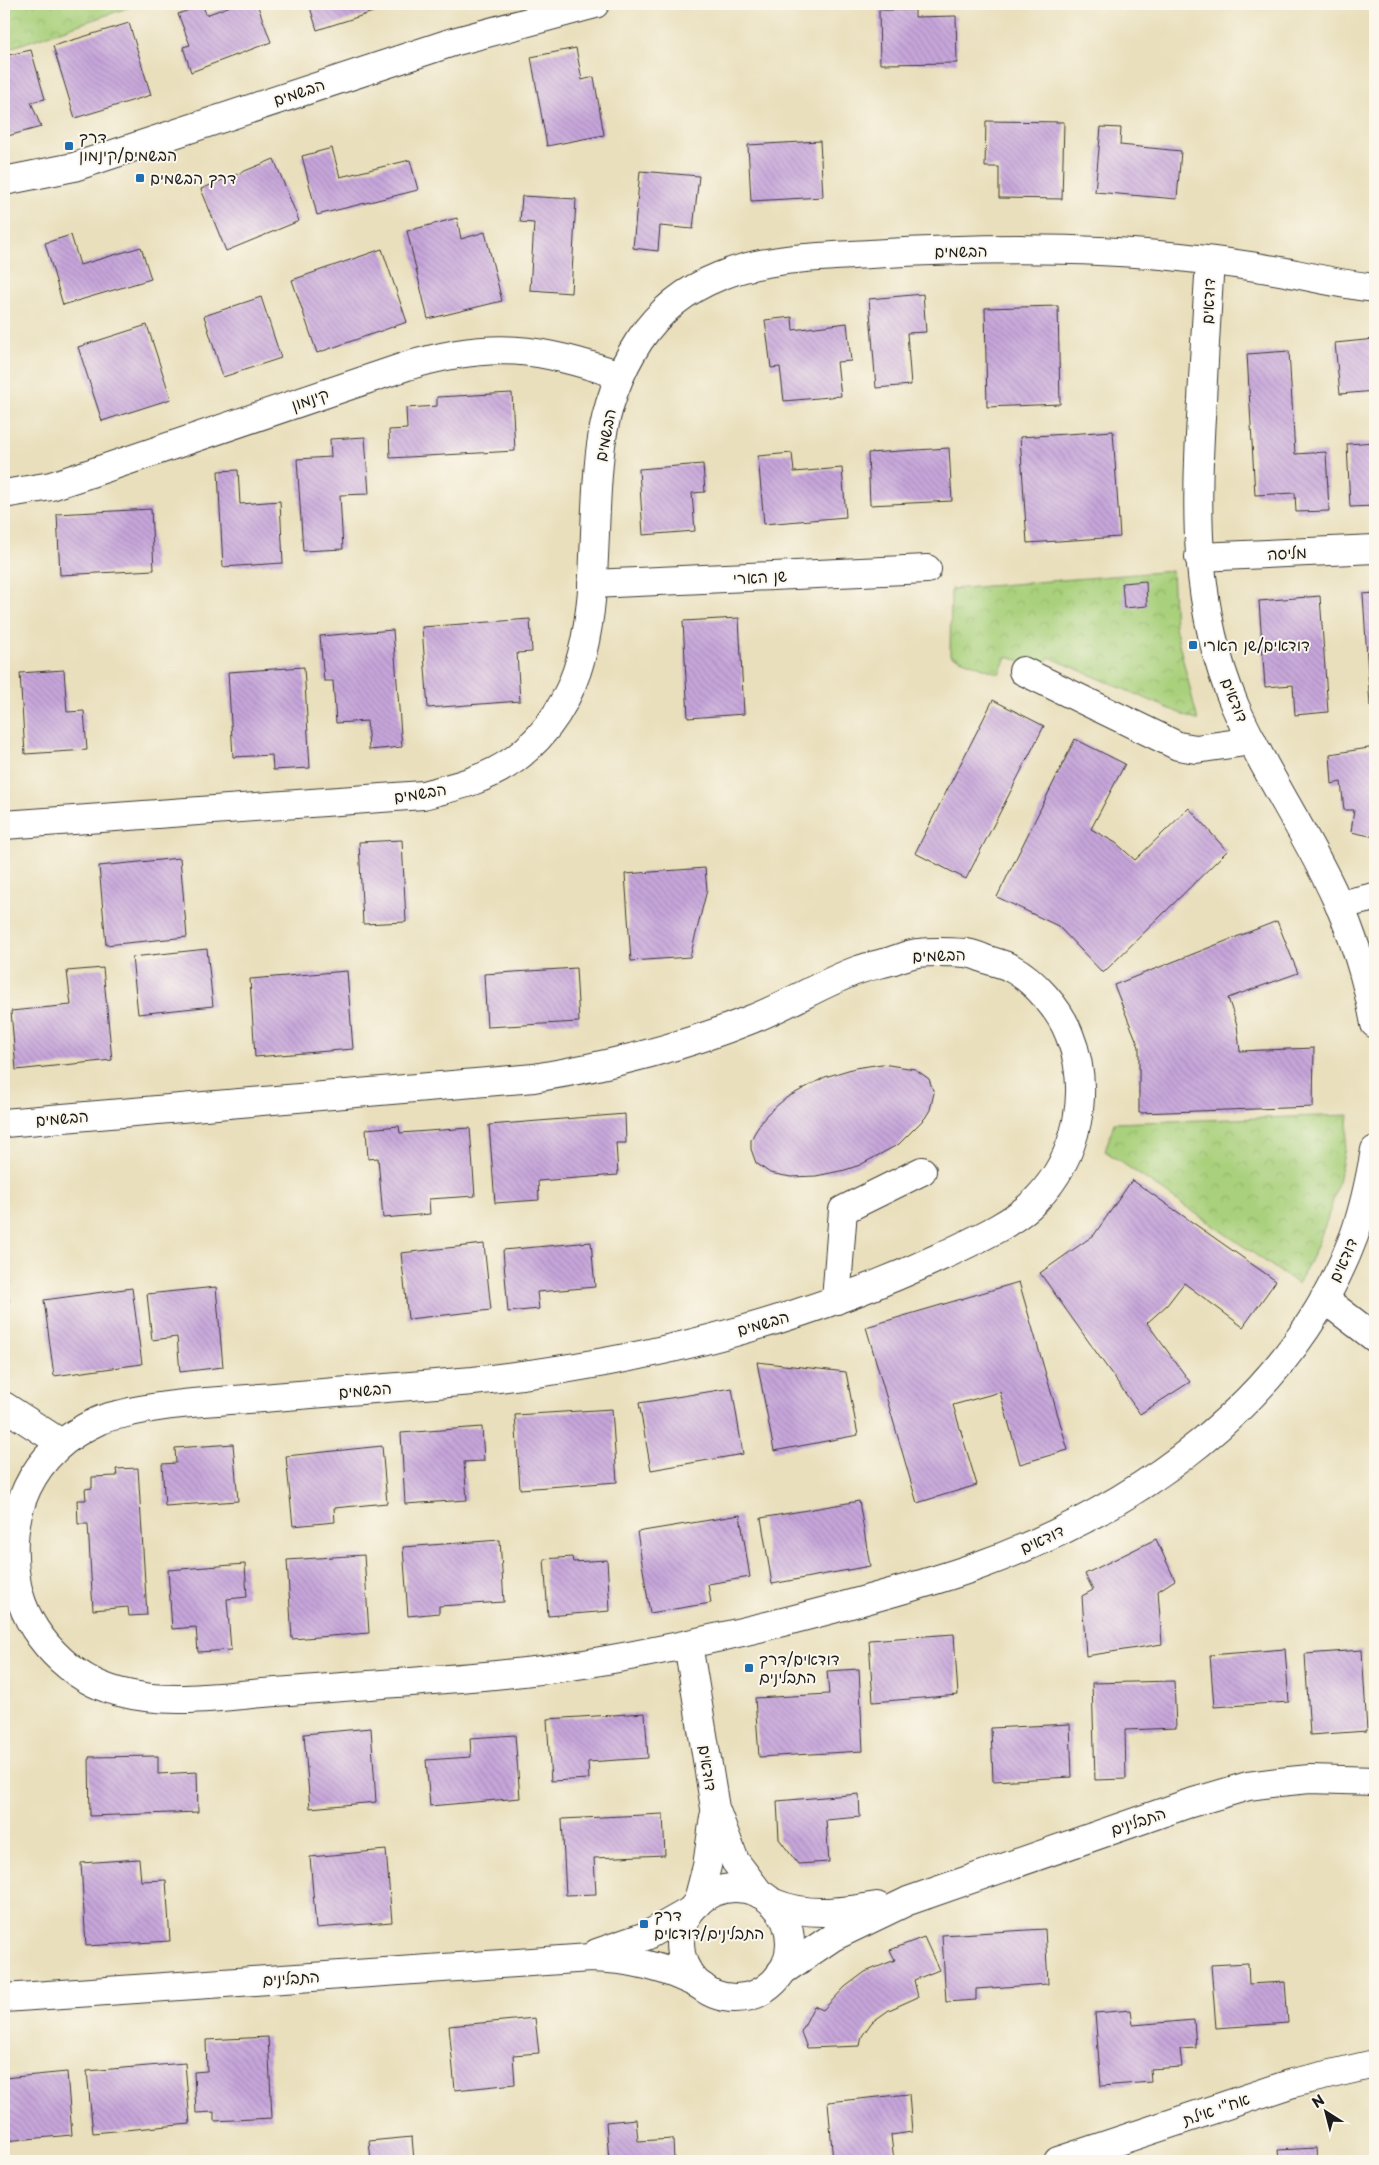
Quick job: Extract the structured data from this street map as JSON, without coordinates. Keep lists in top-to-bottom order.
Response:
{
  "streets": {
    "street": [
      "הבשמים",
      "דודאים",
      "קינמון",
      "מליסה",
      "שן הארי",
      "התבלינים",
      "אח\"י אילת"
    ]
  },
  "crossings": [
    ["הבשמים", "דודאים"],
    ["הבשמים", "קינמון"],
    ["הבשמים", "שן הארי"],
    ["דודאים", "מליסה"],
    ["דודאים", "התבלינים"]
  ],
  "places": {
    "transit": [
      "דרך הבשמים/קינמון",
      "דרך הבשמים",
      "דודאים/שן הארי",
      "דודאים/דרך התבלינים",
      "דרך התבלינים/דודאים"
    ]
  },
  "north": "top left"
}
